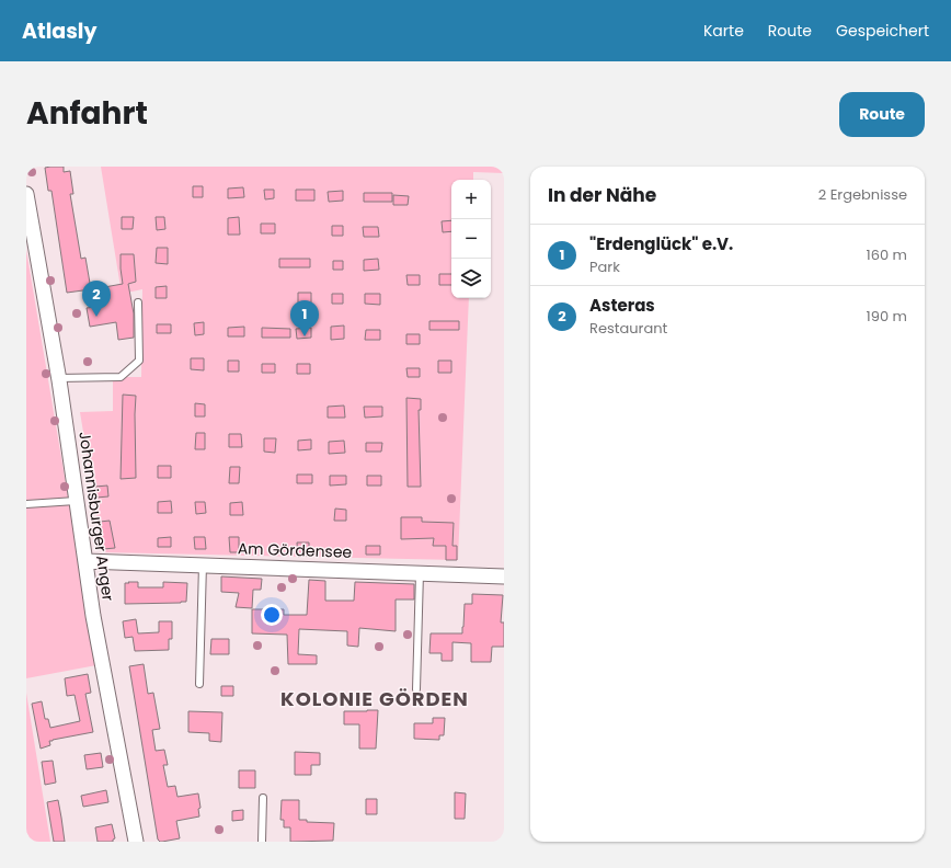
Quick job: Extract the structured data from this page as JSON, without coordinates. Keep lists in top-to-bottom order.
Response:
{
  "streets": {
    "street": ["Johannisburger Anger", "Am Gördensee"]
  },
  "crossings": [
    ["Johannisburger Anger", "Am Gördensee"]
  ],
  "districts": ["KOLONIE GÖRDEN"],
  "page": {
    "header": "Atlasly",
    "nav": ["Karte", "Route", "Gespeichert"],
    "title": "Anfahrt",
    "buttons": "Route",
    "heading": ["In der Nähe", "2 Ergebnisse"],
    "map_buttons": ["+", "−"],
    "list": [
      {
        "mark": "1",
        "name": "\"Erdenglück\" e.V.",
        "note": "Park",
        "value": "160 m"
      },
      {
        "mark": "2",
        "name": "Asteras",
        "note": "Restaurant",
        "value": "190 m"
      }
    ],
    "pins": ["2", "1"]
  }
}
